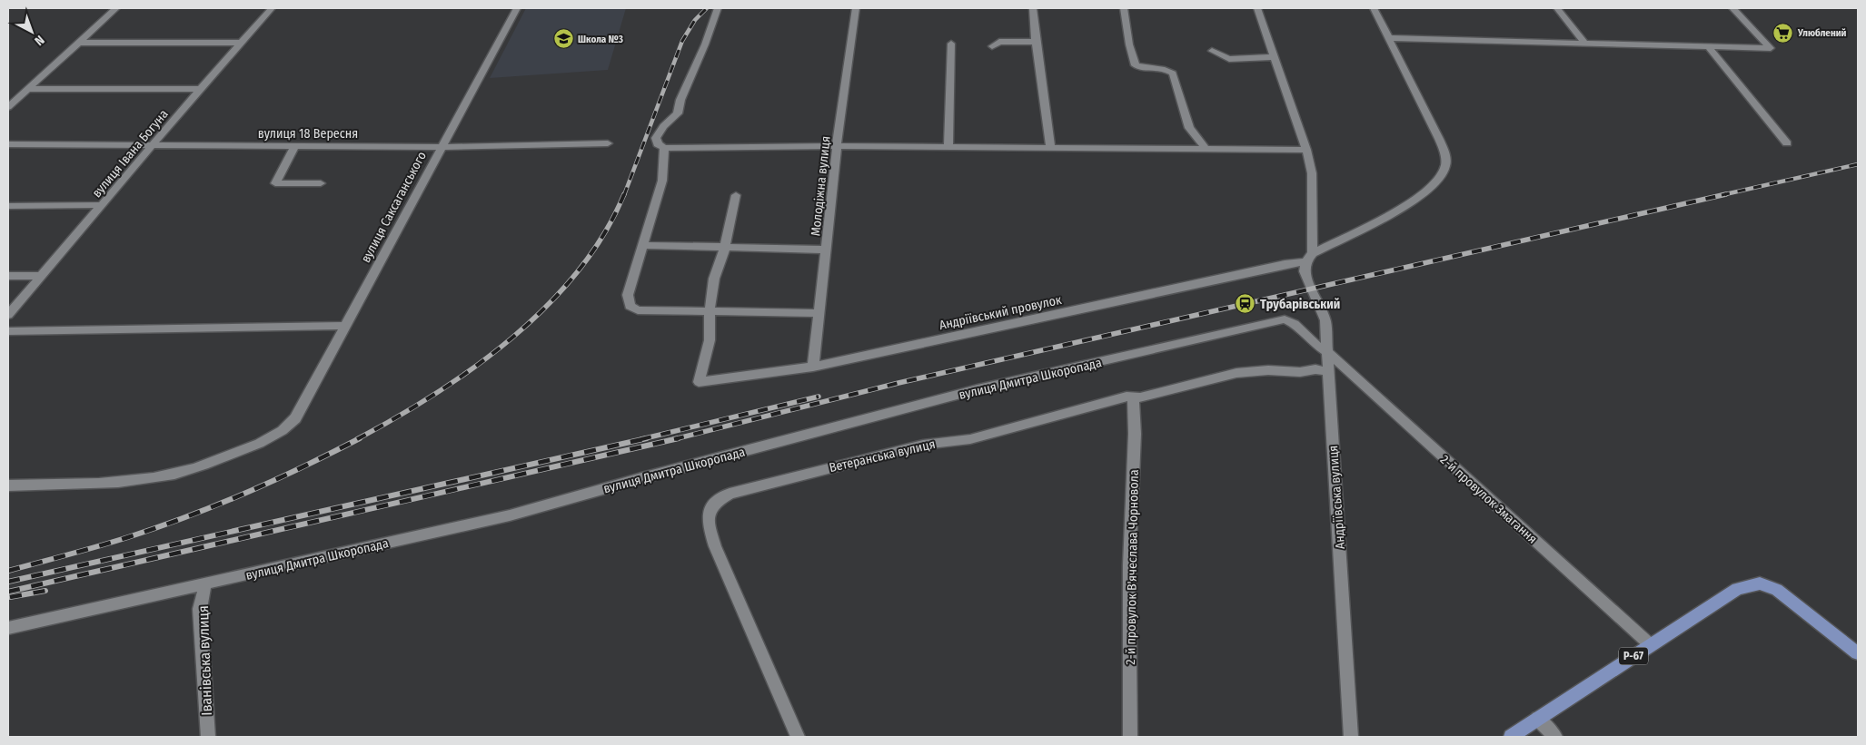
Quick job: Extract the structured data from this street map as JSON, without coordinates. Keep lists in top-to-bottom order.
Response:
{
  "streets": {
    "main road": ["Р-67"],
    "street": [
      "вулиця 18 Вересня",
      "вулиця Івана Богуна",
      "Молодіжна вулиця",
      "вулиця Саксаганського",
      "Андріївський провулок",
      "вулиця Дмитра Шкоропада",
      "Ветеранська вулиця",
      "Андріївська вулиця",
      "2-й провулок Змагання",
      "2-й провулок В'ячеслава Чорновола",
      "Іванівська вулиця"
    ]
  },
  "crossings": [
    ["вулиця 18 Вересня", "вулиця Івана Богуна"],
    ["вулиця 18 Вересня", "вулиця Саксаганського"],
    ["Молодіжна вулиця", "Андріївський провулок"],
    ["Андріївський провулок", "Андріївська вулиця"],
    ["вулиця Дмитра Шкоропада", "Андріївська вулиця"],
    ["вулиця Дмитра Шкоропада", "2-й провулок Змагання"],
    ["вулиця Дмитра Шкоропада", "Іванівська вулиця"],
    ["Ветеранська вулиця", "Андріївська вулиця"],
    ["Ветеранська вулиця", "2-й провулок В'ячеслава Чорновола"],
    ["Андріївська вулиця", "2-й провулок Змагання"],
    ["2-й провулок Змагання", "Р-67"]
  ],
  "places": {
    "supermarket": ["Улюблений"],
    "school or university": ["Школа №3"],
    "station": ["Трубарівський"]
  },
  "north": "bottom right"
}
